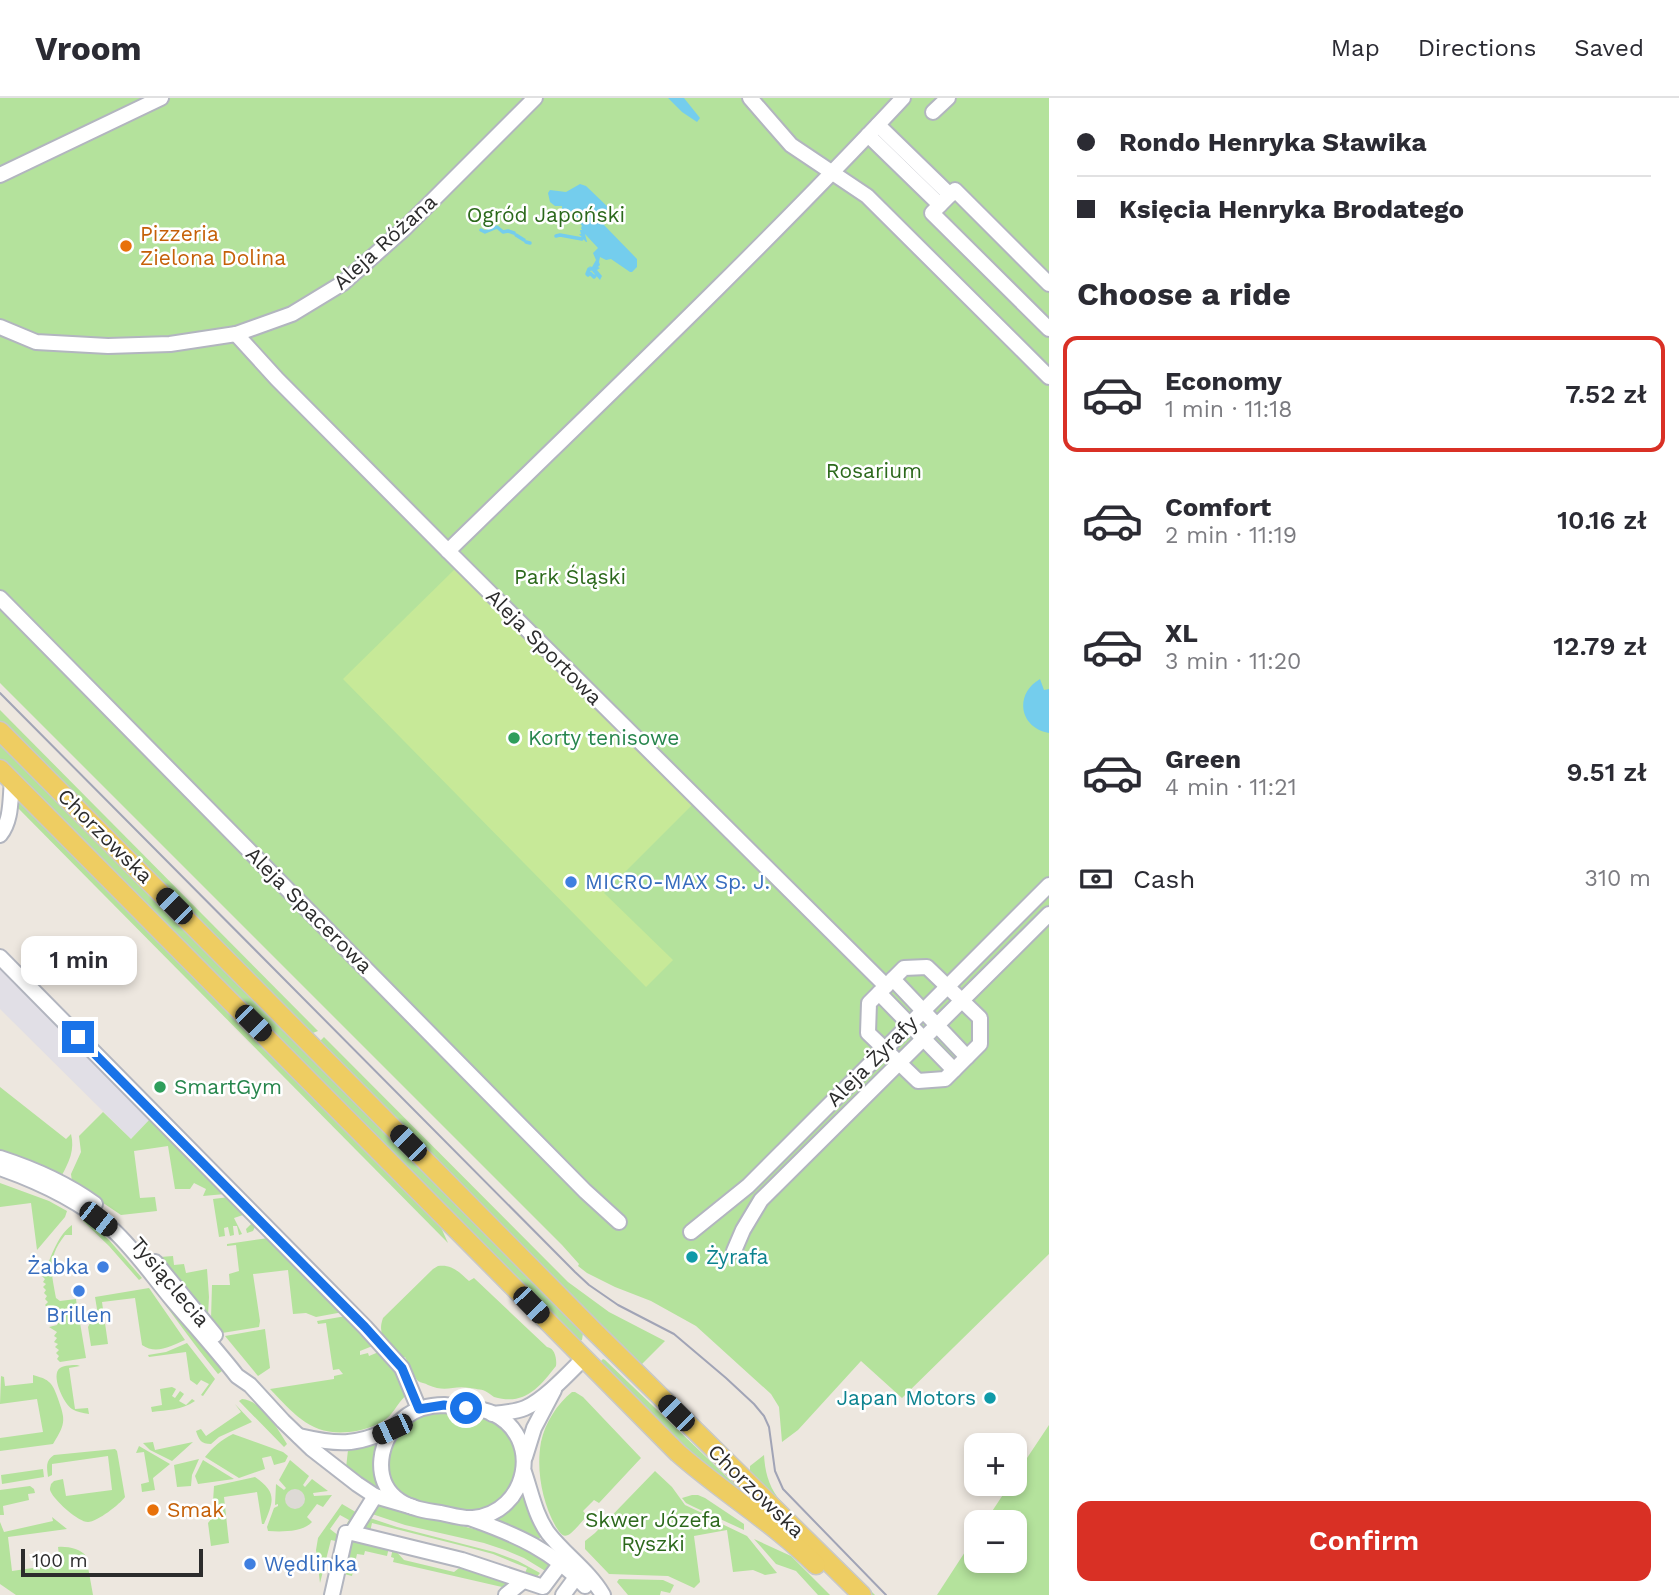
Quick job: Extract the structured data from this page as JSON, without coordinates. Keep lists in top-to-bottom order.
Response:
{
  "streets": {
    "main road": ["Chorzowska"],
    "street": [
      "Aleja Różana",
      "Aleja Sportowa",
      "Aleja Spacerowa",
      "Aleja Żyrafy",
      "Tysiąclecia"
    ]
  },
  "crossings": [
    ["Aleja Różana", "Aleja Sportowa"]
  ],
  "parks": [
    "Ogród Japoński",
    "Rosarium",
    "Park Śląski",
    "Skwer Józefa Ryszki"
  ],
  "places": [
    "Pizzeria Zielona Dolina",
    "Korty tenisowe",
    "MICRO-MAX Sp. J.",
    "SmartGym",
    "Żyrafa",
    "Żabka",
    "Brillen",
    "Japan Motors",
    "Smak",
    "Wędlinka"
  ],
  "scale_bar": "100 m",
  "page": {
    "header": "Vroom",
    "nav": ["Map", "Directions", "Saved"],
    "banner": ["Rondo Henryka Sławika", "Księcia Henryka Brodatego"],
    "heading": "Choose a ride",
    "list": [
      {
        "name": "Economy",
        "note": "1 min · 11:18",
        "value": "7.52 zł"
      },
      {
        "name": "Comfort",
        "note": "2 min · 11:19",
        "value": "10.16 zł"
      },
      {
        "name": "XL",
        "note": "3 min · 11:20",
        "value": "12.79 zł"
      },
      {
        "name": "Green",
        "note": "4 min · 11:21",
        "value": "9.51 zł"
      }
    ],
    "pay": ["Cash", "310 m"],
    "bubble": "1 min",
    "map_buttons": ["+", "−"],
    "buttons": "Confirm",
    "scale": "100 m"
  }
}
